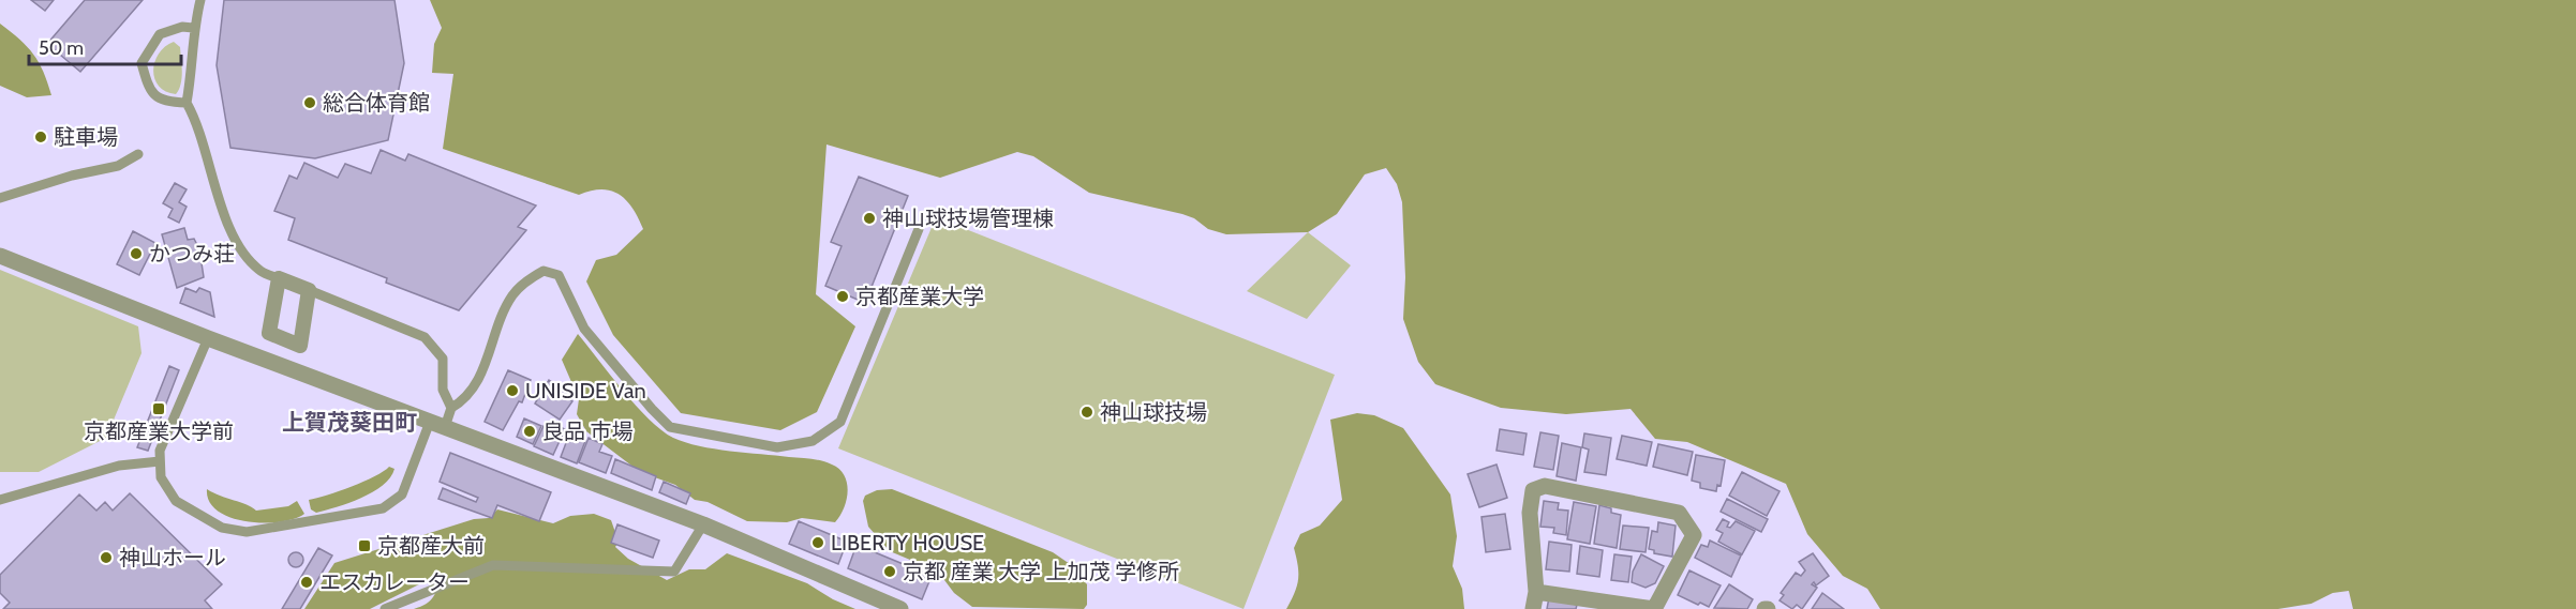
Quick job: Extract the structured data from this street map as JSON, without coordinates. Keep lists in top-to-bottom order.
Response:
{
  "districts": ["上賀茂葵田町"],
  "places": {
    "other": [
      "総合体育館",
      "駐車場",
      "神山球技場管理棟",
      "かつみ荘",
      "京都産業大学",
      "UNISIDE Van",
      "神山球技場",
      "良品 市場",
      "LIBERTY HOUSE",
      "神山ホール",
      "京都 産業 大学 上加茂 学修所",
      "エスカレーター"
    ],
    "transit": ["京都産業大学前", "京都産大前"]
  },
  "scale_bar": "50 m"
}
